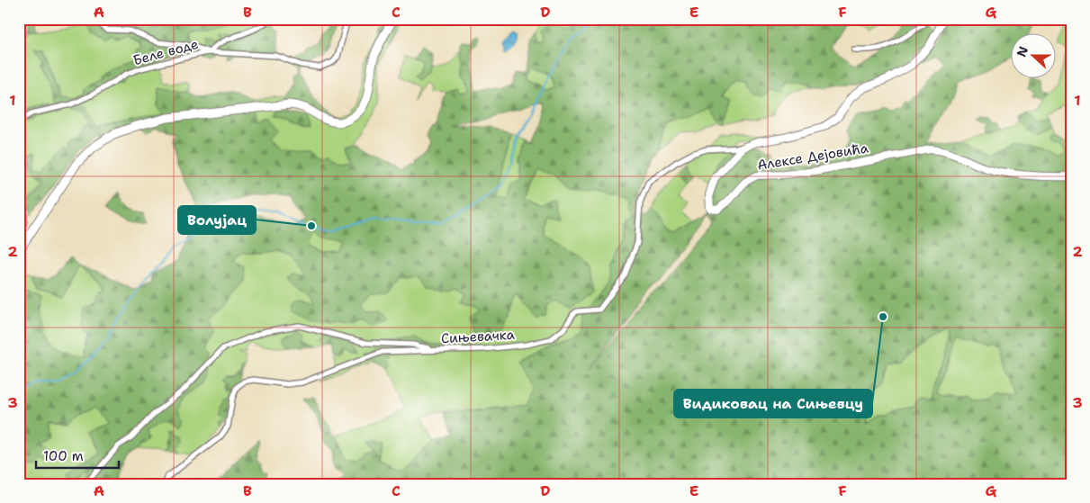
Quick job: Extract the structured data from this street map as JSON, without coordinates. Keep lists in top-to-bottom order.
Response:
{
  "streets": {
    "street": ["Беле воде", "Алексе Дејовића", "Сињевачка"]
  },
  "crossings": [
    ["Алексе Дејовића", "Сињевачка"]
  ],
  "places": ["Волујац", "Видиковац на Сињевцу"],
  "scale_bar": "100 m",
  "north": "left",
  "grid": {
    "columns": [
      "A",
      "B",
      "C",
      "D",
      "E",
      "F",
      "G"
    ],
    "rows": ["1", "2", "3"]
  }
}
